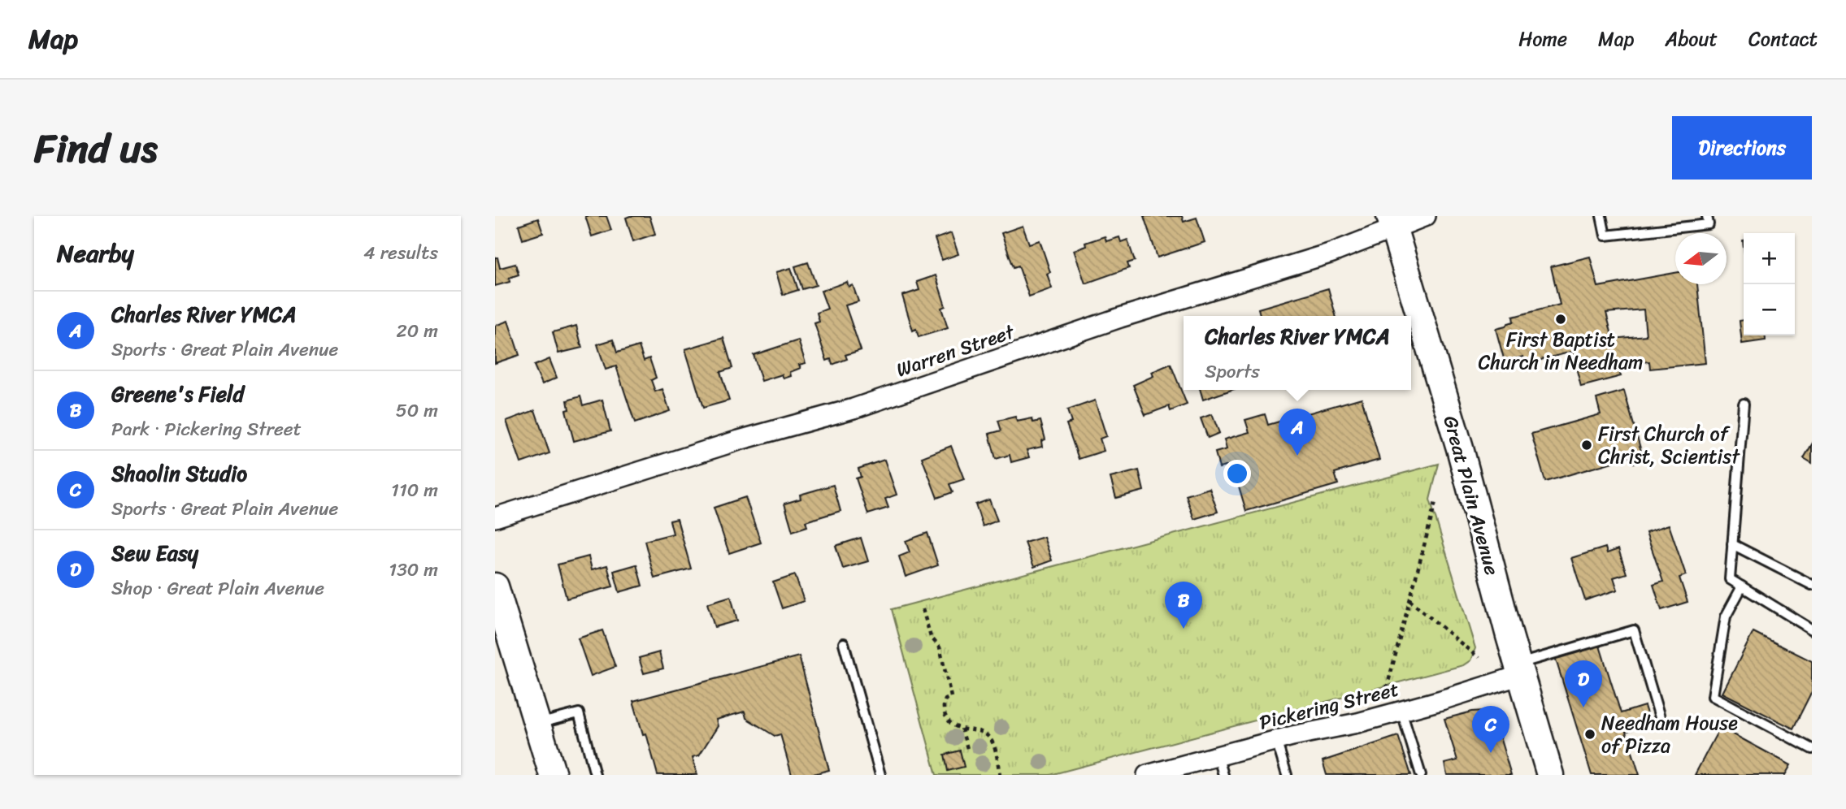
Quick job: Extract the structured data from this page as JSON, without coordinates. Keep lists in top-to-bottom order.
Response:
{
  "streets": {
    "main road": ["Great Plain Avenue"],
    "street": ["Warren Street", "Pickering Street"]
  },
  "crossings": [
    ["Warren Street", "Great Plain Avenue"],
    ["Great Plain Avenue", "Pickering Street"]
  ],
  "places": ["First Baptist Church in Needham", "First Church of Christ, Scientist", "Needham House of Pizza"],
  "north": "left",
  "page": {
    "header": "Map",
    "nav": [
      "Home",
      "Map",
      "About",
      "Contact"
    ],
    "title": "Find us",
    "buttons": "Directions",
    "heading": ["Nearby", "4 results"],
    "map_buttons": ["+", "−"],
    "list": [
      {
        "mark": "A",
        "name": "Charles River YMCA",
        "note": "Sports · Great Plain Avenue",
        "value": "20 m"
      },
      {
        "mark": "B",
        "name": "Greene's Field",
        "note": "Park · Pickering Street",
        "value": "50 m"
      },
      {
        "mark": "C",
        "name": "Shaolin Studio",
        "note": "Sports · Great Plain Avenue",
        "value": "110 m"
      },
      {
        "mark": "D",
        "name": "Sew Easy",
        "note": "Shop · Great Plain Avenue",
        "value": "130 m"
      }
    ],
    "popup": ["Charles River YMCA", "Sports"],
    "pins": [
      "A",
      "B",
      "D",
      "C"
    ]
  }
}
